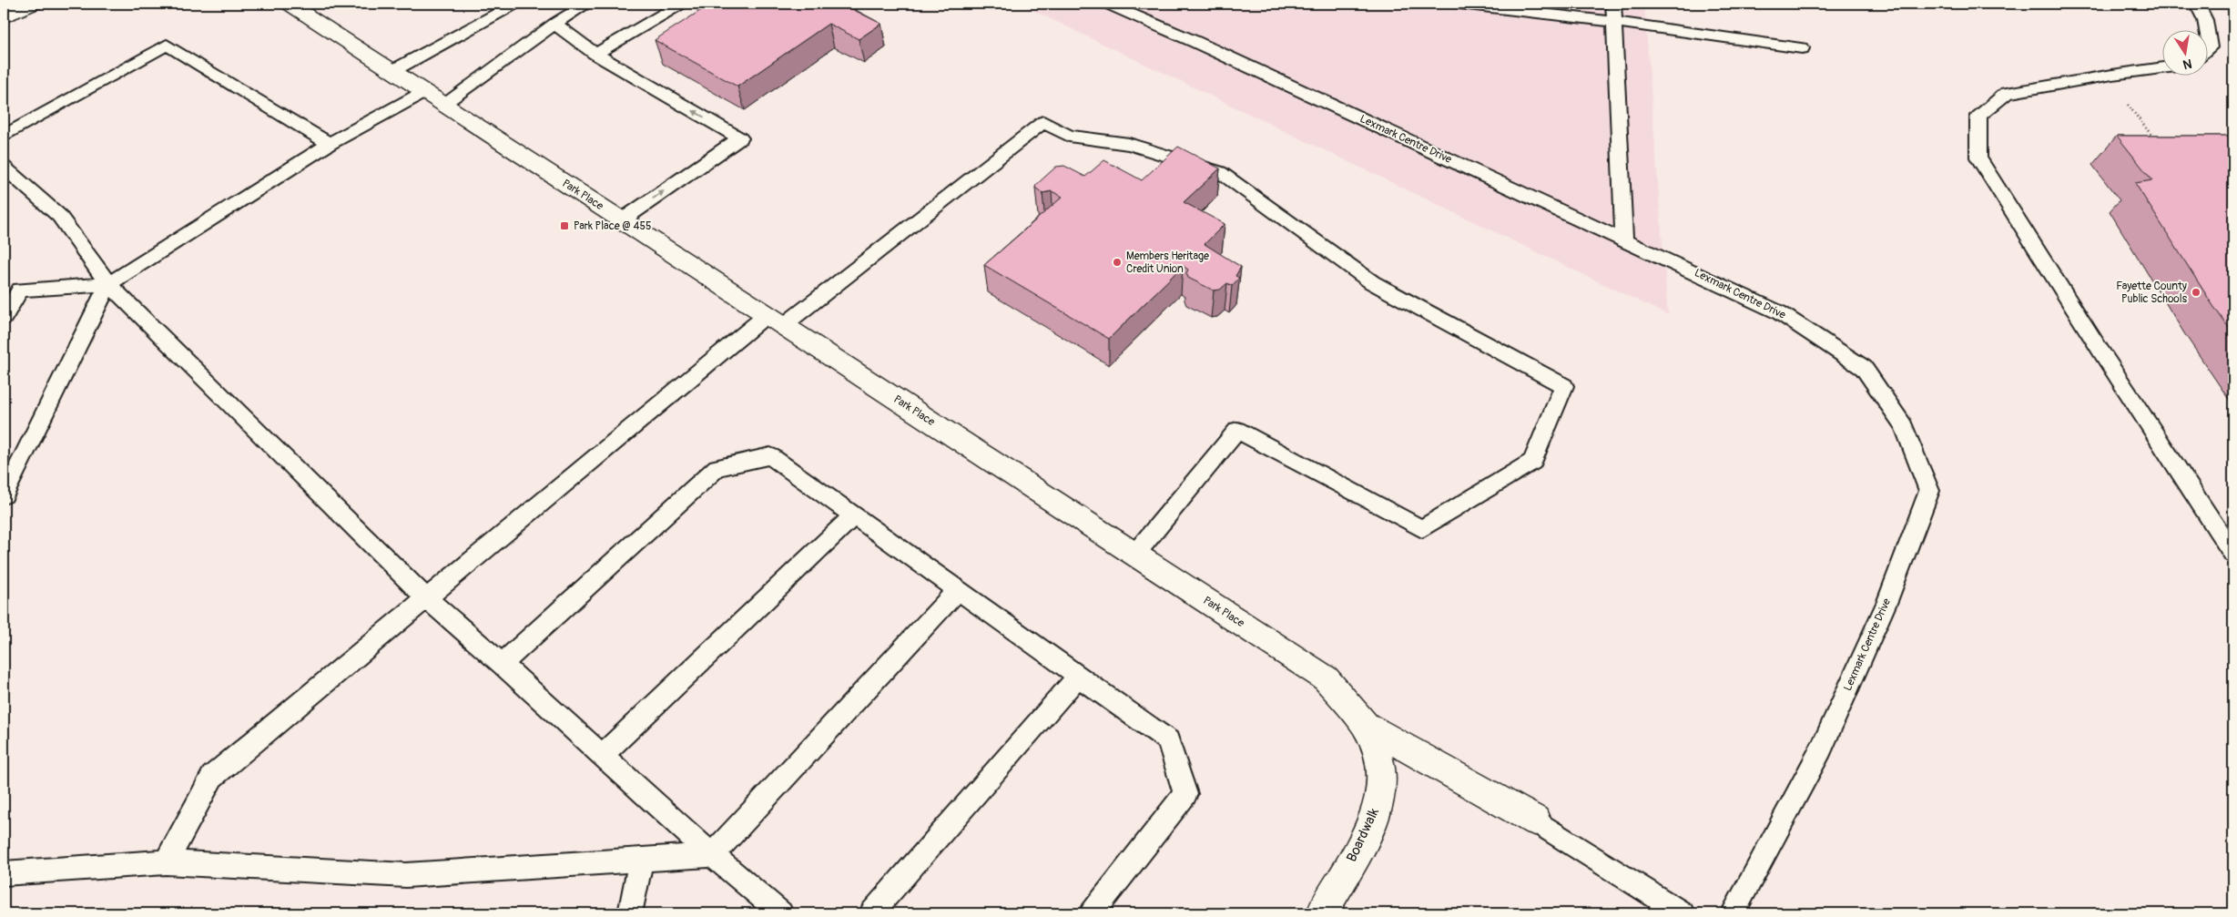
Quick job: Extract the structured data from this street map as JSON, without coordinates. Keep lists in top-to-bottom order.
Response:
{
  "streets": {
    "street": ["Park Place", "Boardwalk"],
    "lane": ["Lexmark Centre Drive"]
  },
  "crossings": [
    ["Park Place", "Boardwalk"]
  ],
  "places": {
    "transit": ["Park Place @ 455"],
    "other": ["Members Heritage Credit Union", "Fayette County Public Schools"]
  },
  "north": "bottom"
}
